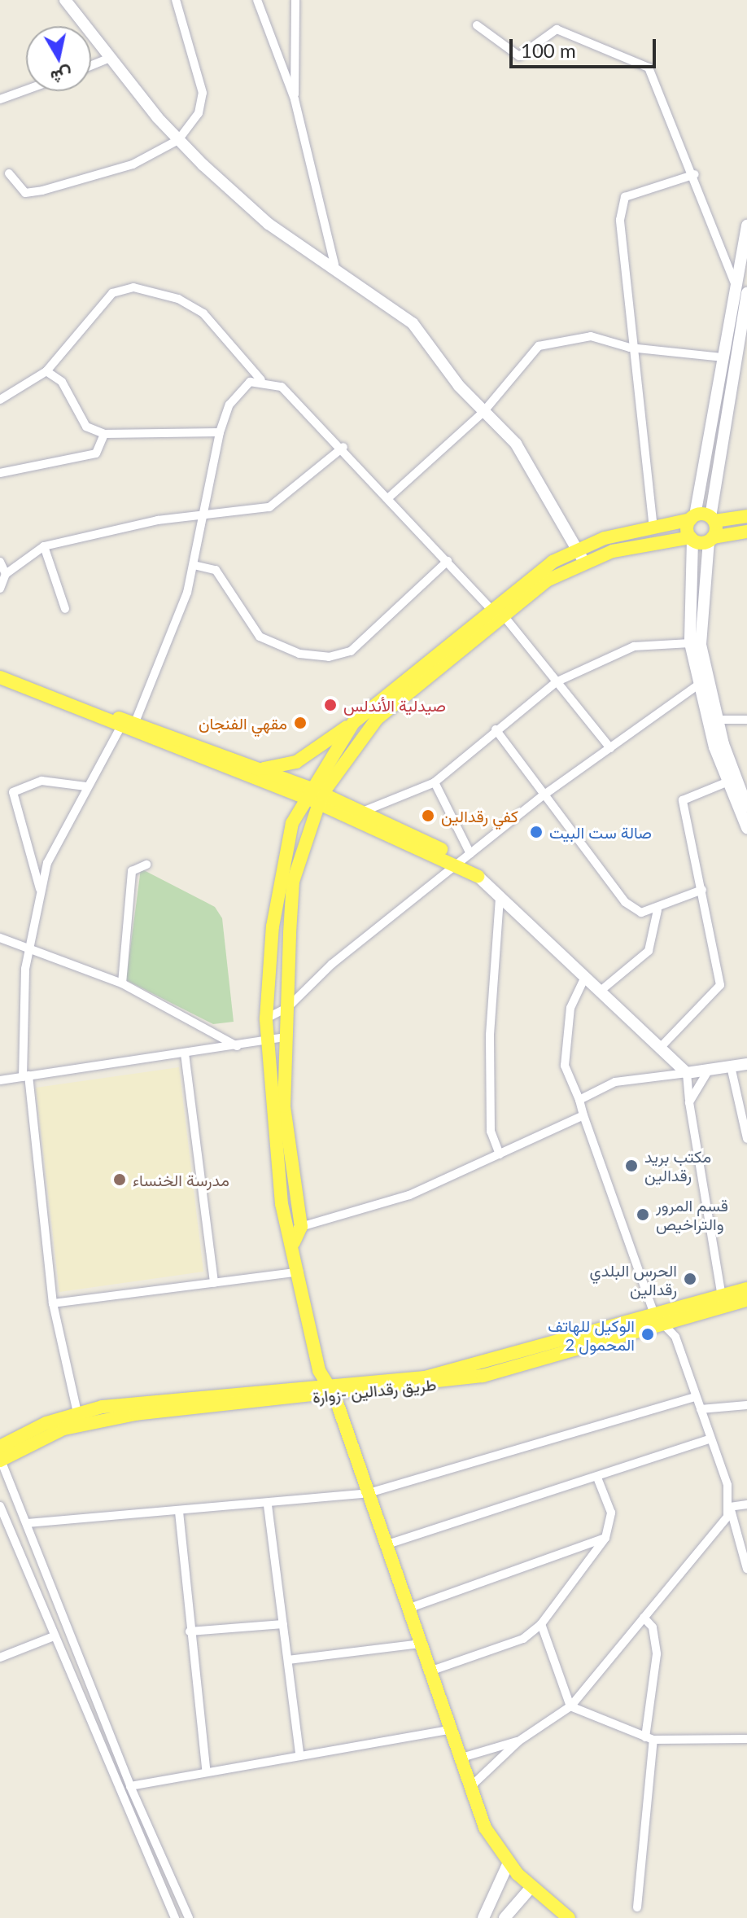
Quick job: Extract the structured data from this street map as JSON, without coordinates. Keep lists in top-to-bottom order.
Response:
{
  "streets": {
    "main road": ["طريق رقدالين -زوارة"]
  },
  "places": [
    "صيدلية الأندلس",
    "مقهي الفنجان",
    "كفي رقدالين",
    "صالة ست البيت",
    "مكتب بريد رقدالين",
    "مدرسة الخنساء",
    "قسم المرور والتراخيص",
    "الحرس البلدي رقدالين",
    "الوكيل للهاتف المحمول 2"
  ],
  "scale_bar": "100 m",
  "north": "bottom"
}
